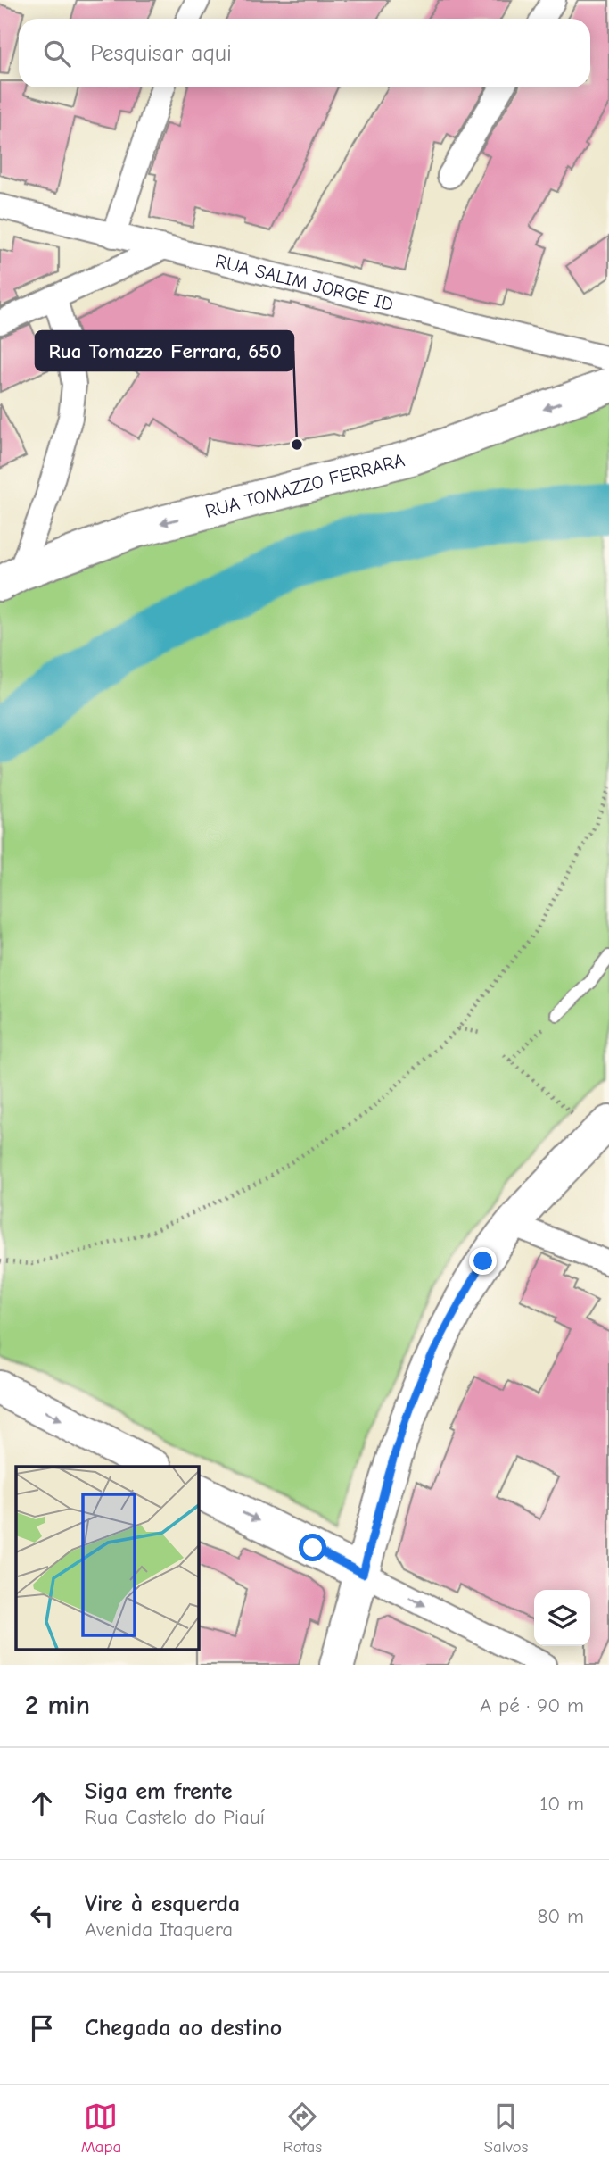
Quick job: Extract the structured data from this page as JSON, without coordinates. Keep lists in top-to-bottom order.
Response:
{
  "streets": {
    "main road": ["RUA TOMAZZO FERRARA"],
    "street": ["RUA SALIM JORGE ID"]
  },
  "one_way": ["RUA TOMAZZO FERRARA"],
  "places": ["Rua Tomazzo Ferrara, 650"],
  "page": {
    "search": "Pesquisar aqui",
    "heading": ["2 min", "A pé · 90 m"],
    "list": [
      ["Siga em frente", "Rua Castelo do Piauí", "10 m"],
      ["Vire à esquerda", "Avenida Itaquera", "80 m"],
      "Chegada ao destino"
    ],
    "nav": ["Mapa", "Rotas", "Salvos"]
  }
}
